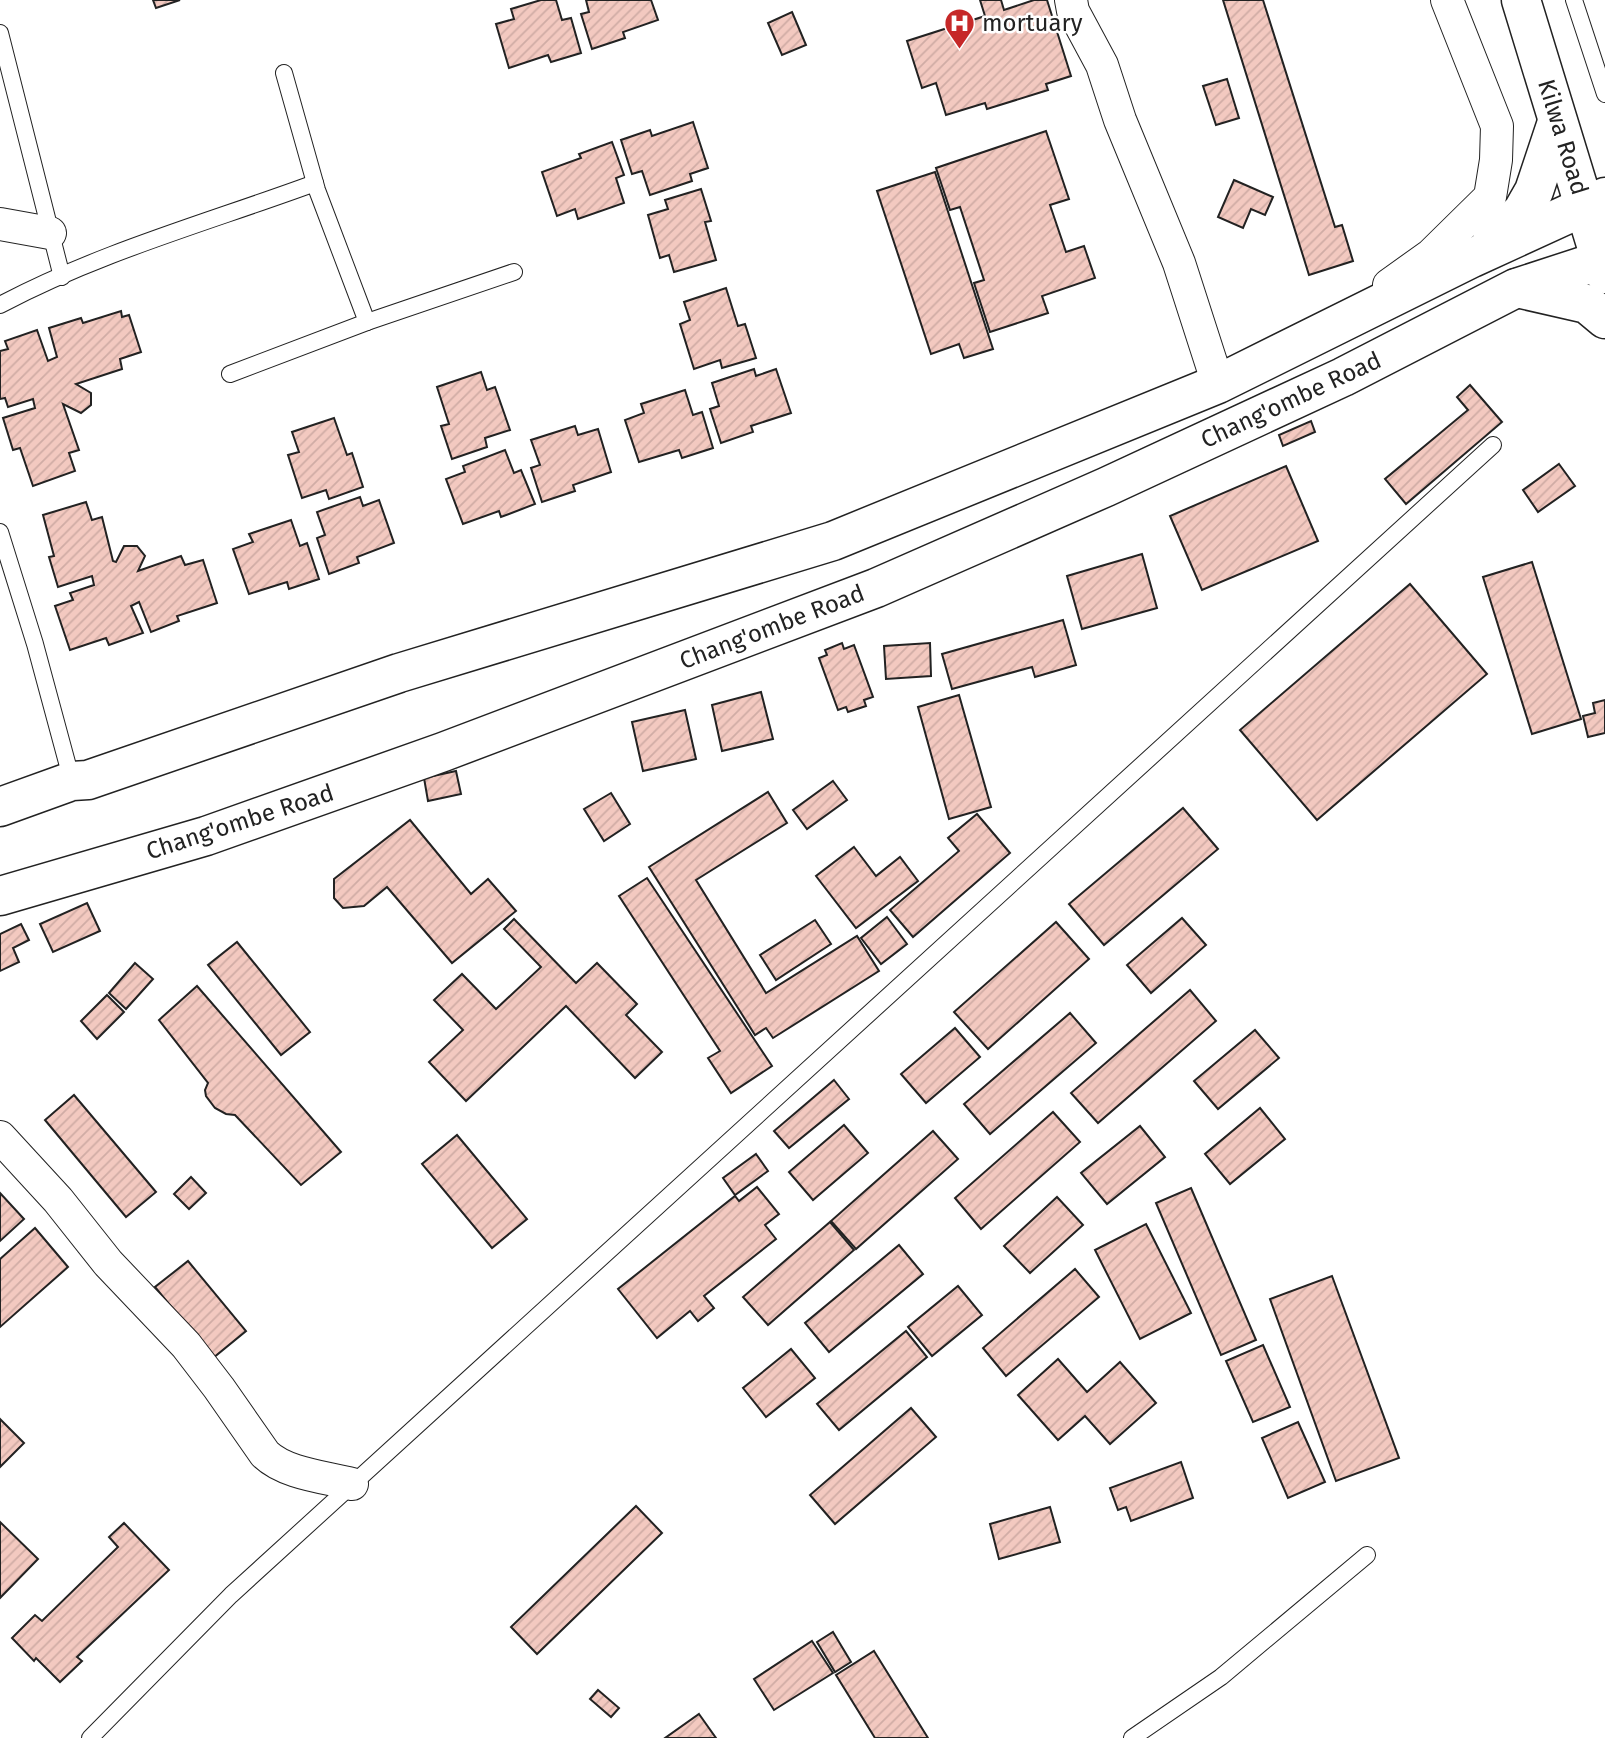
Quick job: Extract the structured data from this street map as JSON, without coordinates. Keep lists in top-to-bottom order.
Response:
{
  "streets": {
    "main road": ["Kilwa Road", "Chang'ombe Road"]
  },
  "crossings": [
    ["Kilwa Road", "Chang'ombe Road"]
  ],
  "places": {
    "hospital": ["mortuary"]
  }
}
